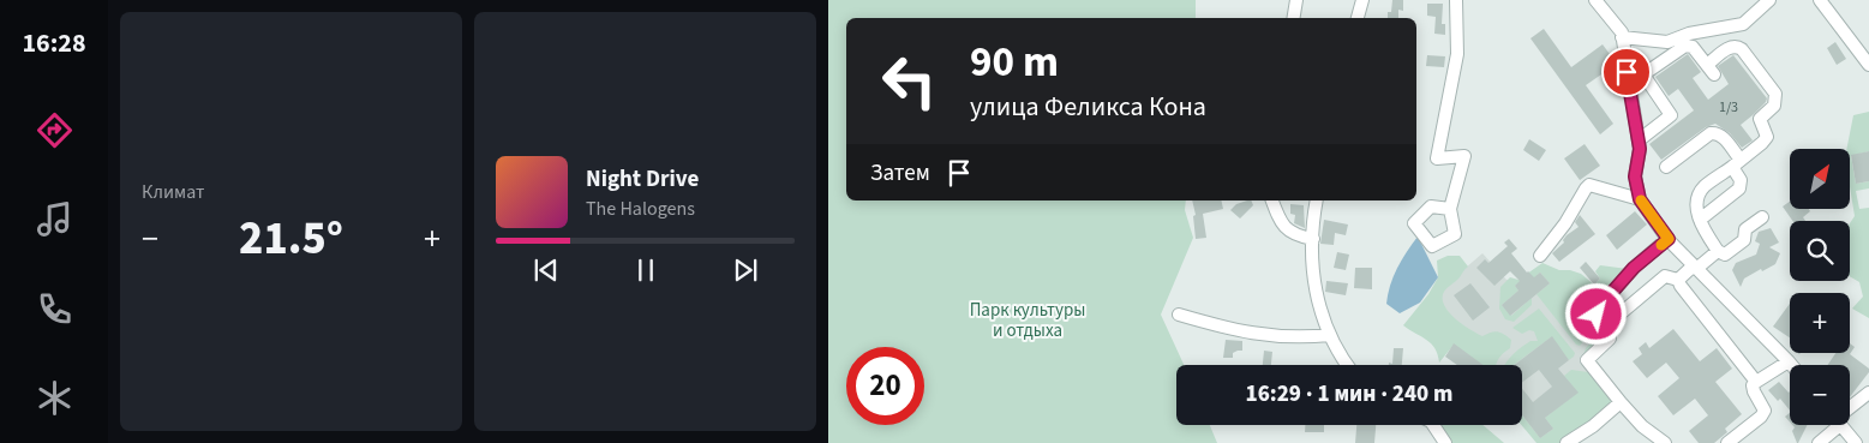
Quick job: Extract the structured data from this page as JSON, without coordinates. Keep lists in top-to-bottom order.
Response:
{
  "parks": ["Парк культуры и отдыха"],
  "house_numbers": ["1/3"],
  "north": "top right",
  "page": {
    "tabs": "16:28",
    "tile": "Климат",
    "turn": ["90 m", "улица Феликса Кона"],
    "then": "Затем",
    "map_buttons": ["+", "−"],
    "song": ["Night Drive", "The Halogens"],
    "heat": ["−", "21.5°", "+"],
    "limit": "20",
    "trip": "16:29 · 1 мин · 240 m"
  }
}
